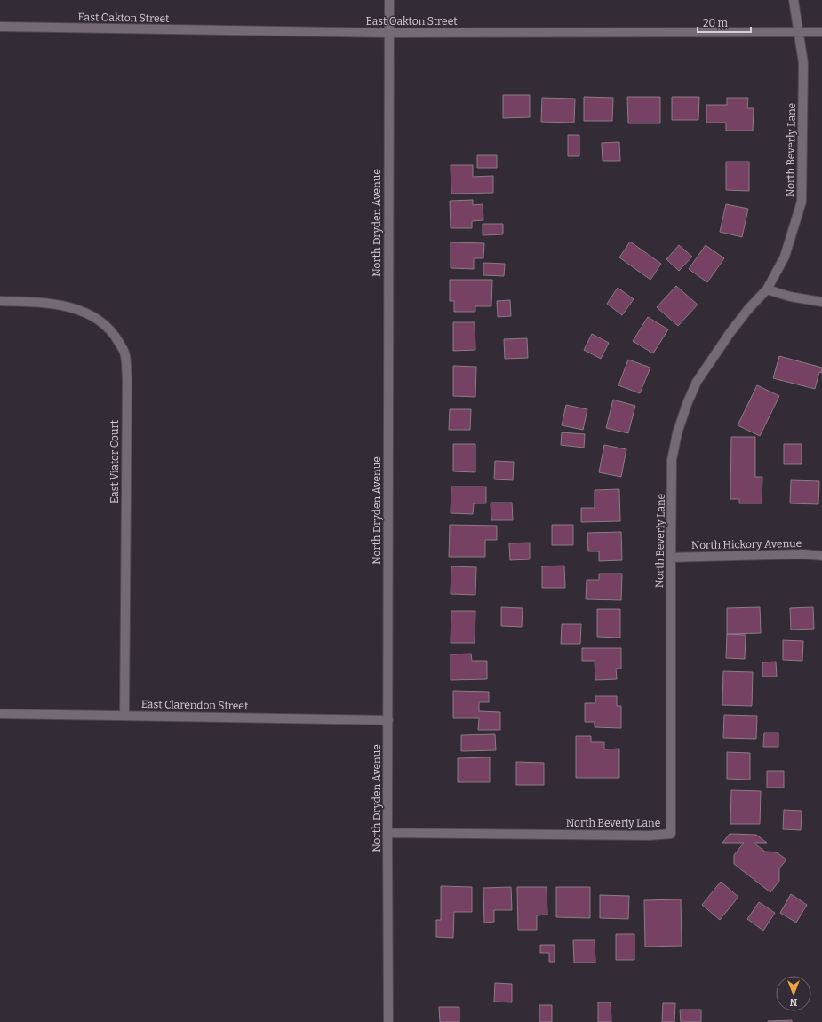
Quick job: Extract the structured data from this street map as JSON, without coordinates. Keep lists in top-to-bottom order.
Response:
{
  "streets": {
    "street": [
      "East Oakton Street",
      "North Beverly Lane",
      "North Dryden Avenue",
      "East Viator Court",
      "North Hickory Avenue",
      "East Clarendon Street"
    ]
  },
  "crossings": [
    ["East Oakton Street", "North Beverly Lane"],
    ["East Oakton Street", "North Dryden Avenue"],
    ["North Beverly Lane", "North Dryden Avenue"],
    ["North Beverly Lane", "North Hickory Avenue"],
    ["North Dryden Avenue", "East Clarendon Street"],
    ["East Viator Court", "East Clarendon Street"]
  ],
  "scale_bar": "20 m",
  "north": "bottom"
}
